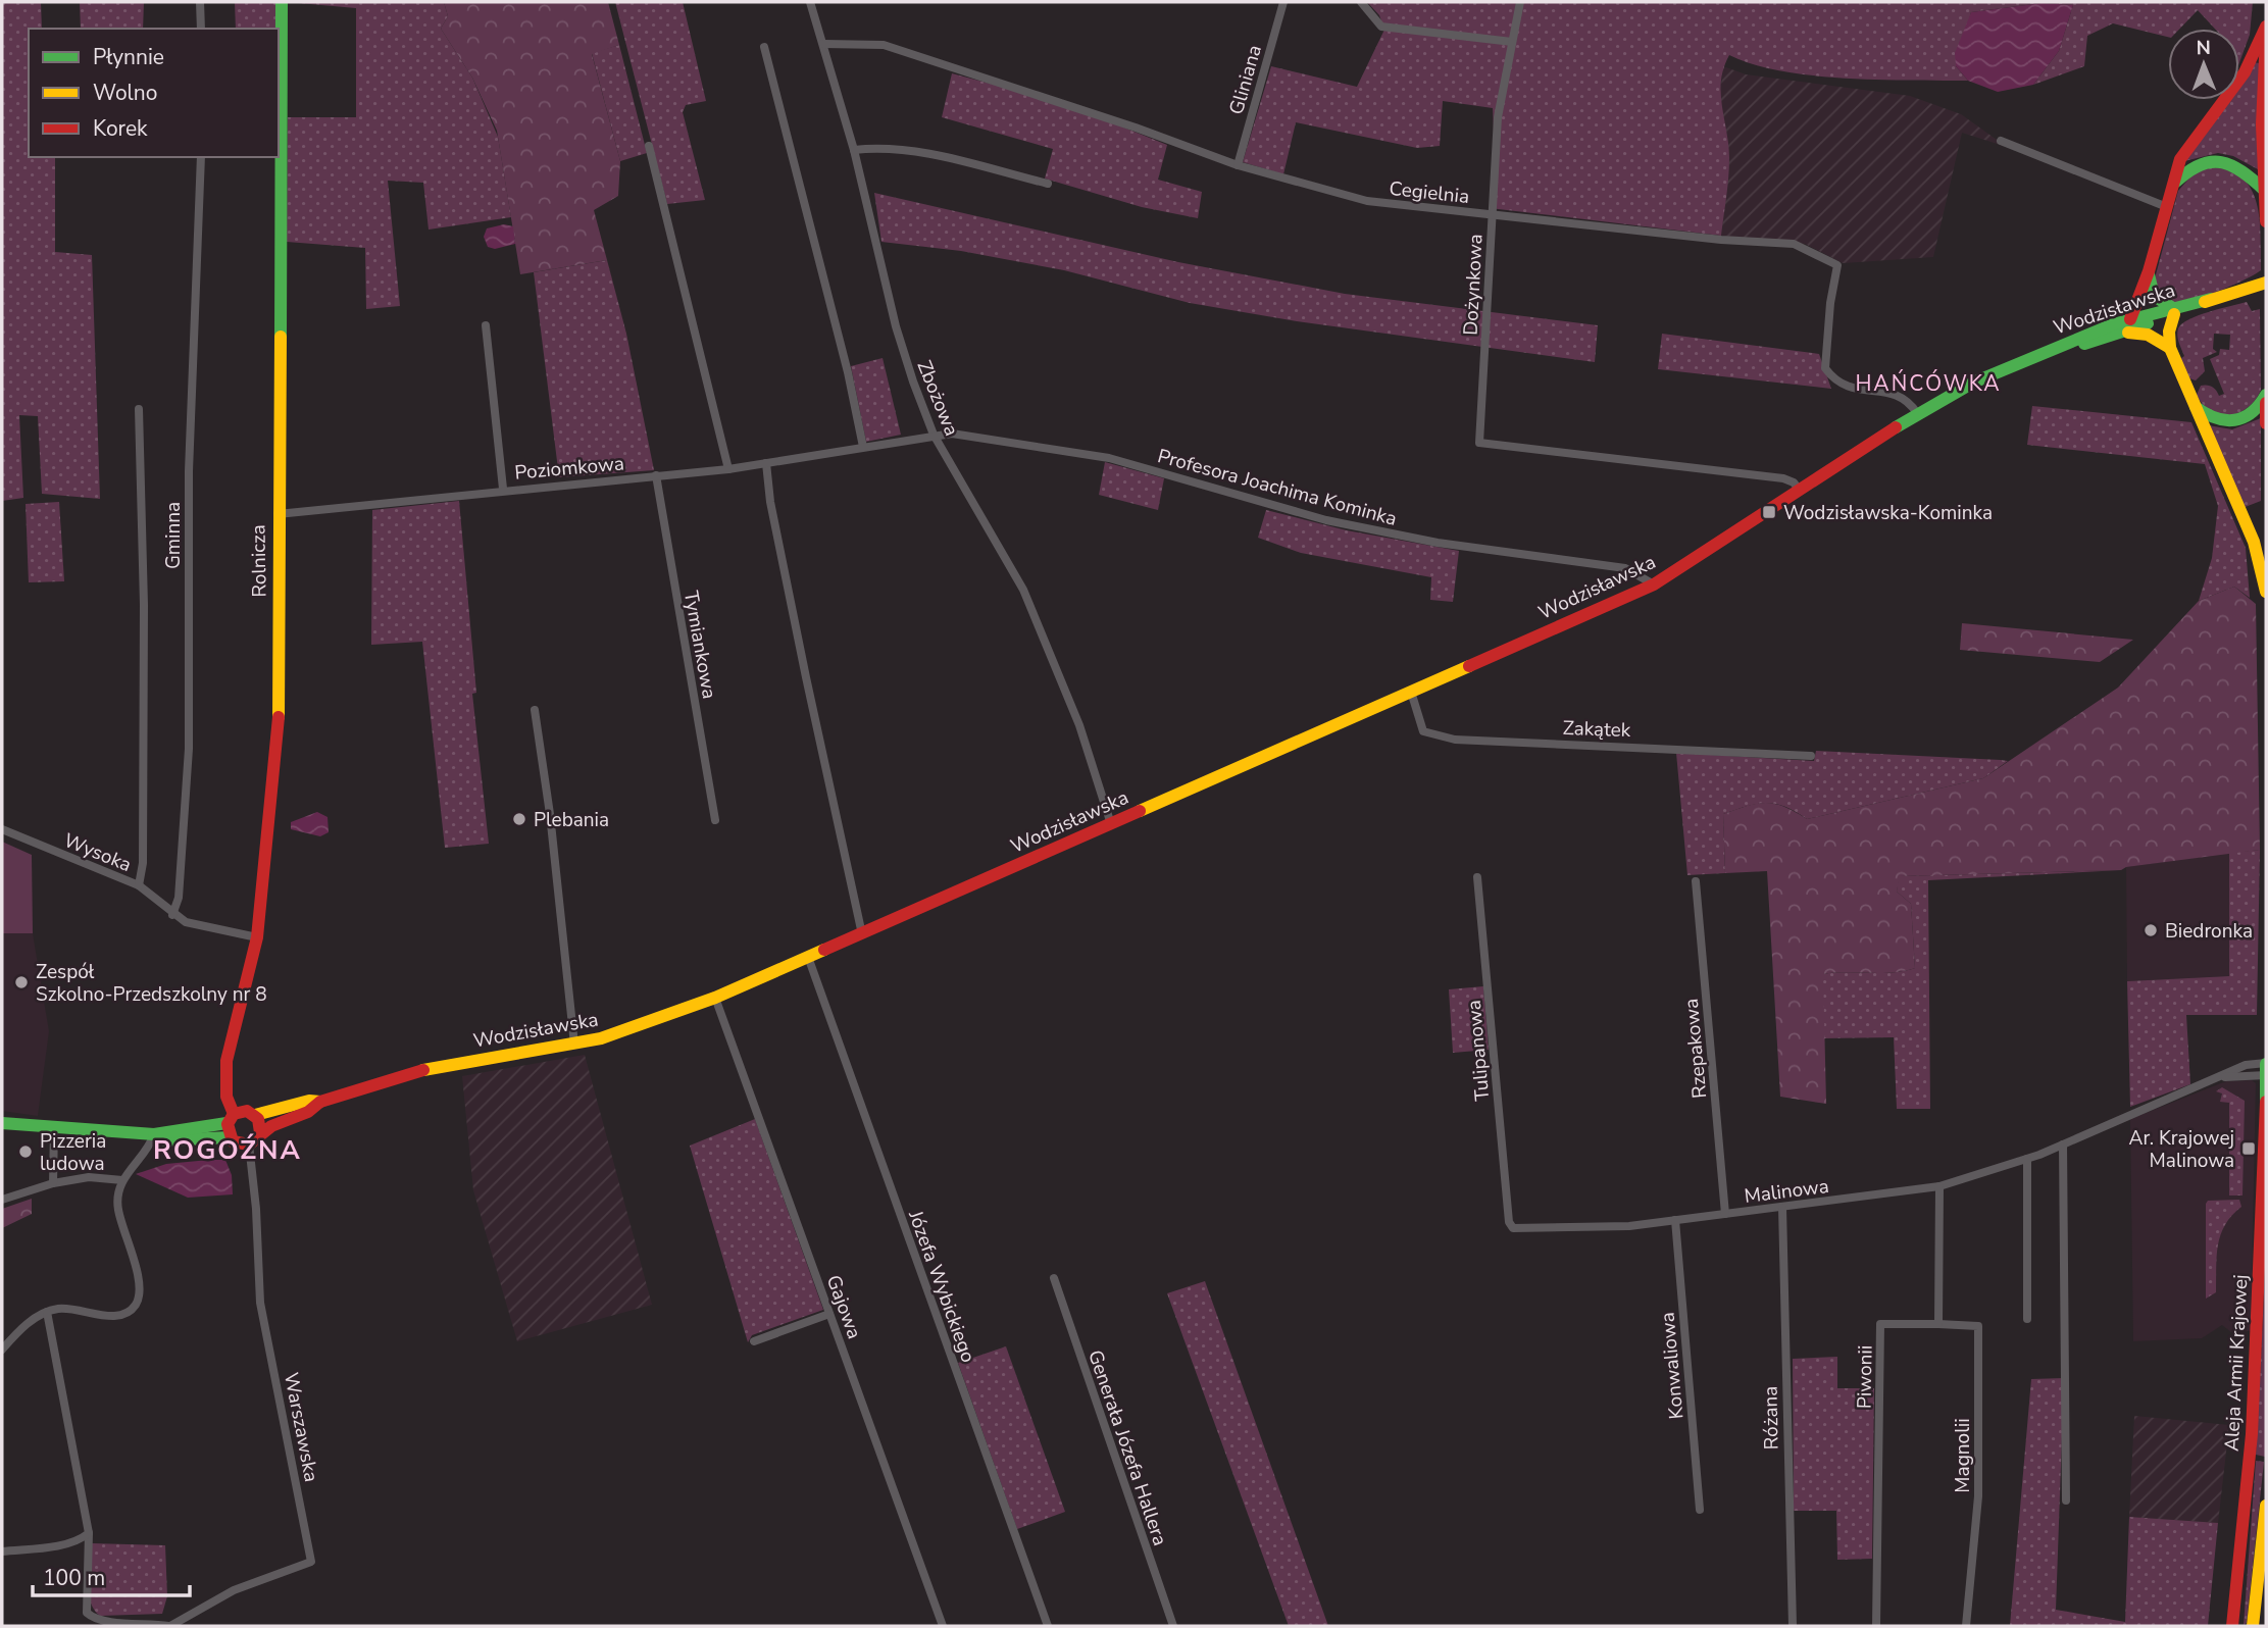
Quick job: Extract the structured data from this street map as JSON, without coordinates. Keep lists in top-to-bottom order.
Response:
{
  "streets": {
    "main road": ["Wodzisławska", "Rolnicza", "Aleja Armii Krajowej"],
    "street": [
      "Gliniana",
      "Cegielnia",
      "Dożynkowa",
      "Zbożowa",
      "Poziomkowa",
      "Profesora Joachima Kominka",
      "Gminna",
      "Tymiankowa",
      "Zakątek",
      "Wysoka",
      "Rzepakowa",
      "Tulipanowa",
      "Malinowa",
      "Józefa Wybickiego",
      "Gajowa",
      "Konwaliowa",
      "Piwonii",
      "Różana",
      "Warszawska",
      "Generała Józefa Hallera",
      "Magnolii"
    ]
  },
  "crossings": [
    ["Gliniana", "Cegielnia"],
    ["Cegielnia", "Dożynkowa"],
    ["Cegielnia", "Wodzisławska"],
    ["Cegielnia", "Zbożowa"],
    ["Dożynkowa", "Wodzisławska"],
    ["Wodzisławska", "Zbożowa"],
    ["Wodzisławska", "Profesora Joachima Kominka"],
    ["Wodzisławska", "Rolnicza"],
    ["Wodzisławska", "Zakątek"],
    ["Wodzisławska", "Józefa Wybickiego"],
    ["Wodzisławska", "Gajowa"],
    ["Wodzisławska", "Warszawska"],
    ["Zbożowa", "Poziomkowa"],
    ["Zbożowa", "Profesora Joachima Kominka"],
    ["Poziomkowa", "Profesora Joachima Kominka"],
    ["Poziomkowa", "Rolnicza"],
    ["Poziomkowa", "Tymiankowa"],
    ["Gminna", "Wysoka"],
    ["Rolnicza", "Wysoka"],
    ["Rolnicza", "Warszawska"],
    ["Rzepakowa", "Malinowa"],
    ["Tulipanowa", "Malinowa"],
    ["Malinowa", "Aleja Armii Krajowej"],
    ["Malinowa", "Konwaliowa"],
    ["Malinowa", "Różana"],
    ["Piwonii", "Magnolii"]
  ],
  "districts": ["HAŃCÓWKA", "ROGOŹNA"],
  "places": {
    "transit": ["Wodzisławska-Kominka", "Ar. Krajowej Malinowa"],
    "other": [
      "Plebania",
      "Biedronka",
      "Zespół Szkolno-Przedszkolny nr 8",
      "Pizzeria ludowa"
    ]
  },
  "legend": ["Płynnie", "Wolno", "Korek"],
  "scale_bar": "100 m",
  "north": "top"
}
